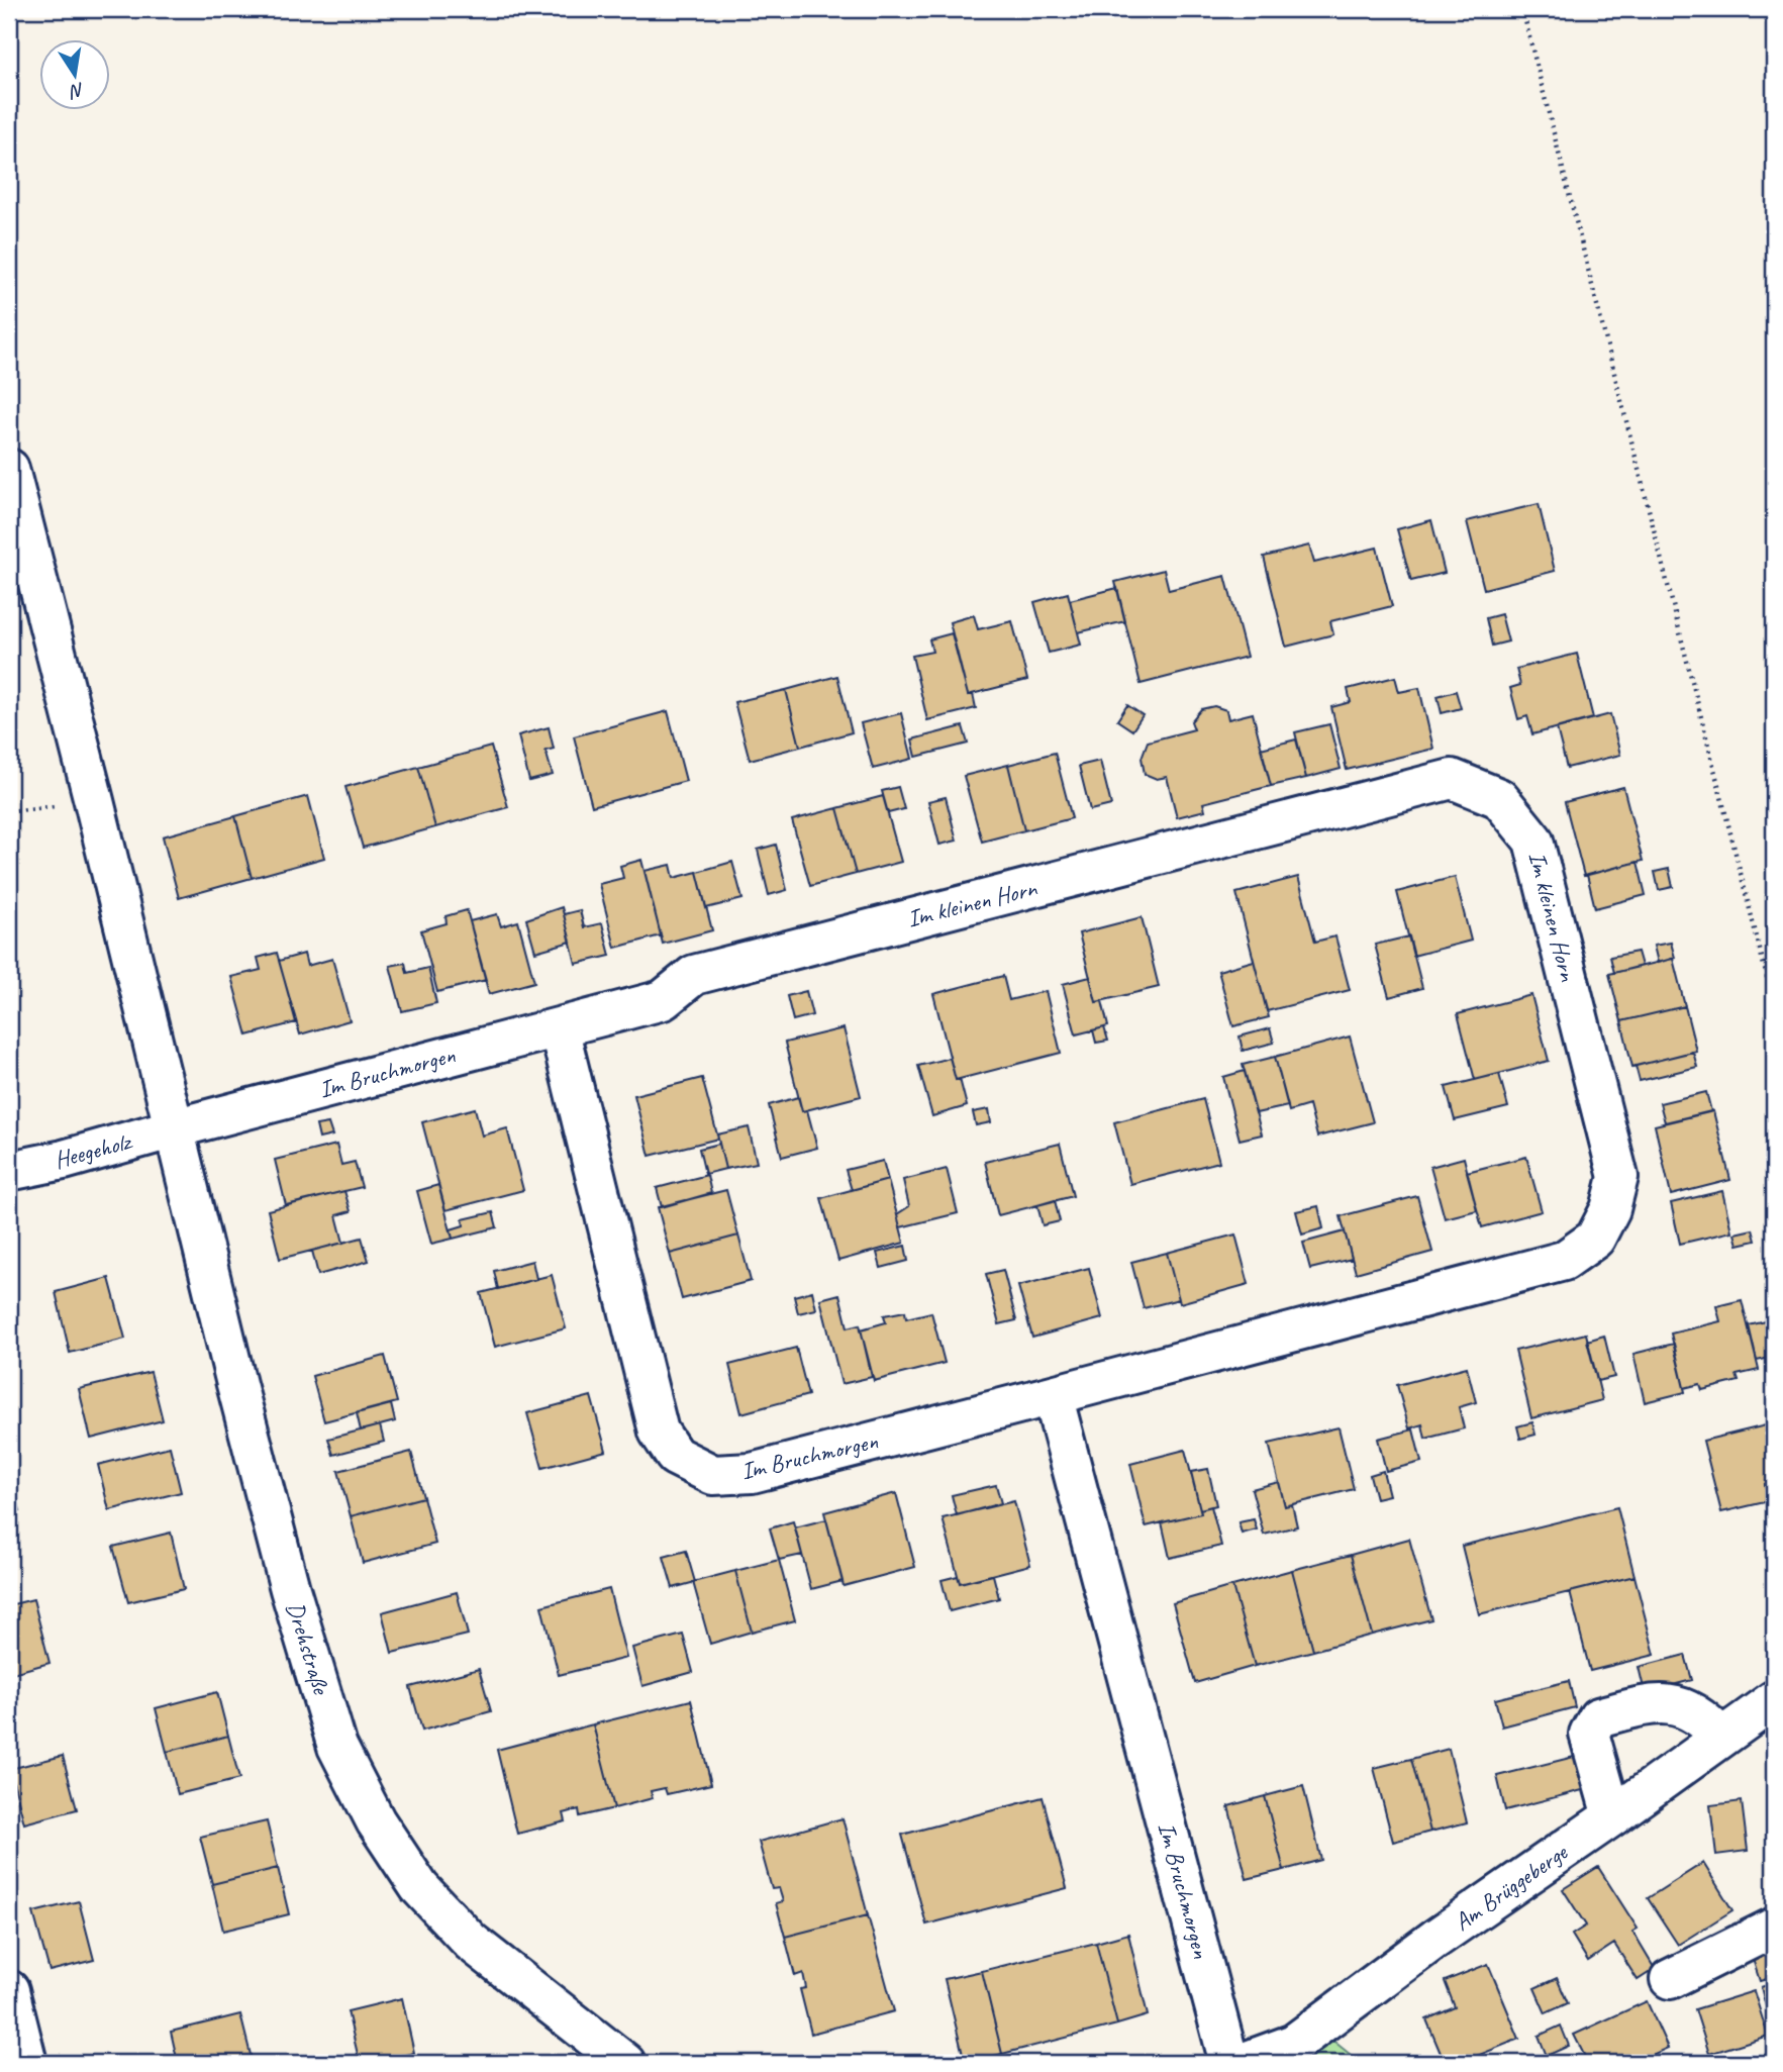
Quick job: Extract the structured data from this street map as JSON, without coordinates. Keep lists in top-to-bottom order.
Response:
{
  "streets": {
    "street": [
      "Im kleinen Horn",
      "Im Bruchmorgen",
      "Heegeholz",
      "Drehstraße",
      "Am Brüggeberge"
    ]
  },
  "crossings": [
    ["Im kleinen Horn", "Im Bruchmorgen"],
    ["Im Bruchmorgen", "Heegeholz"],
    ["Im Bruchmorgen", "Drehstraße"],
    ["Heegeholz", "Drehstraße"]
  ],
  "north": "bottom"
}
